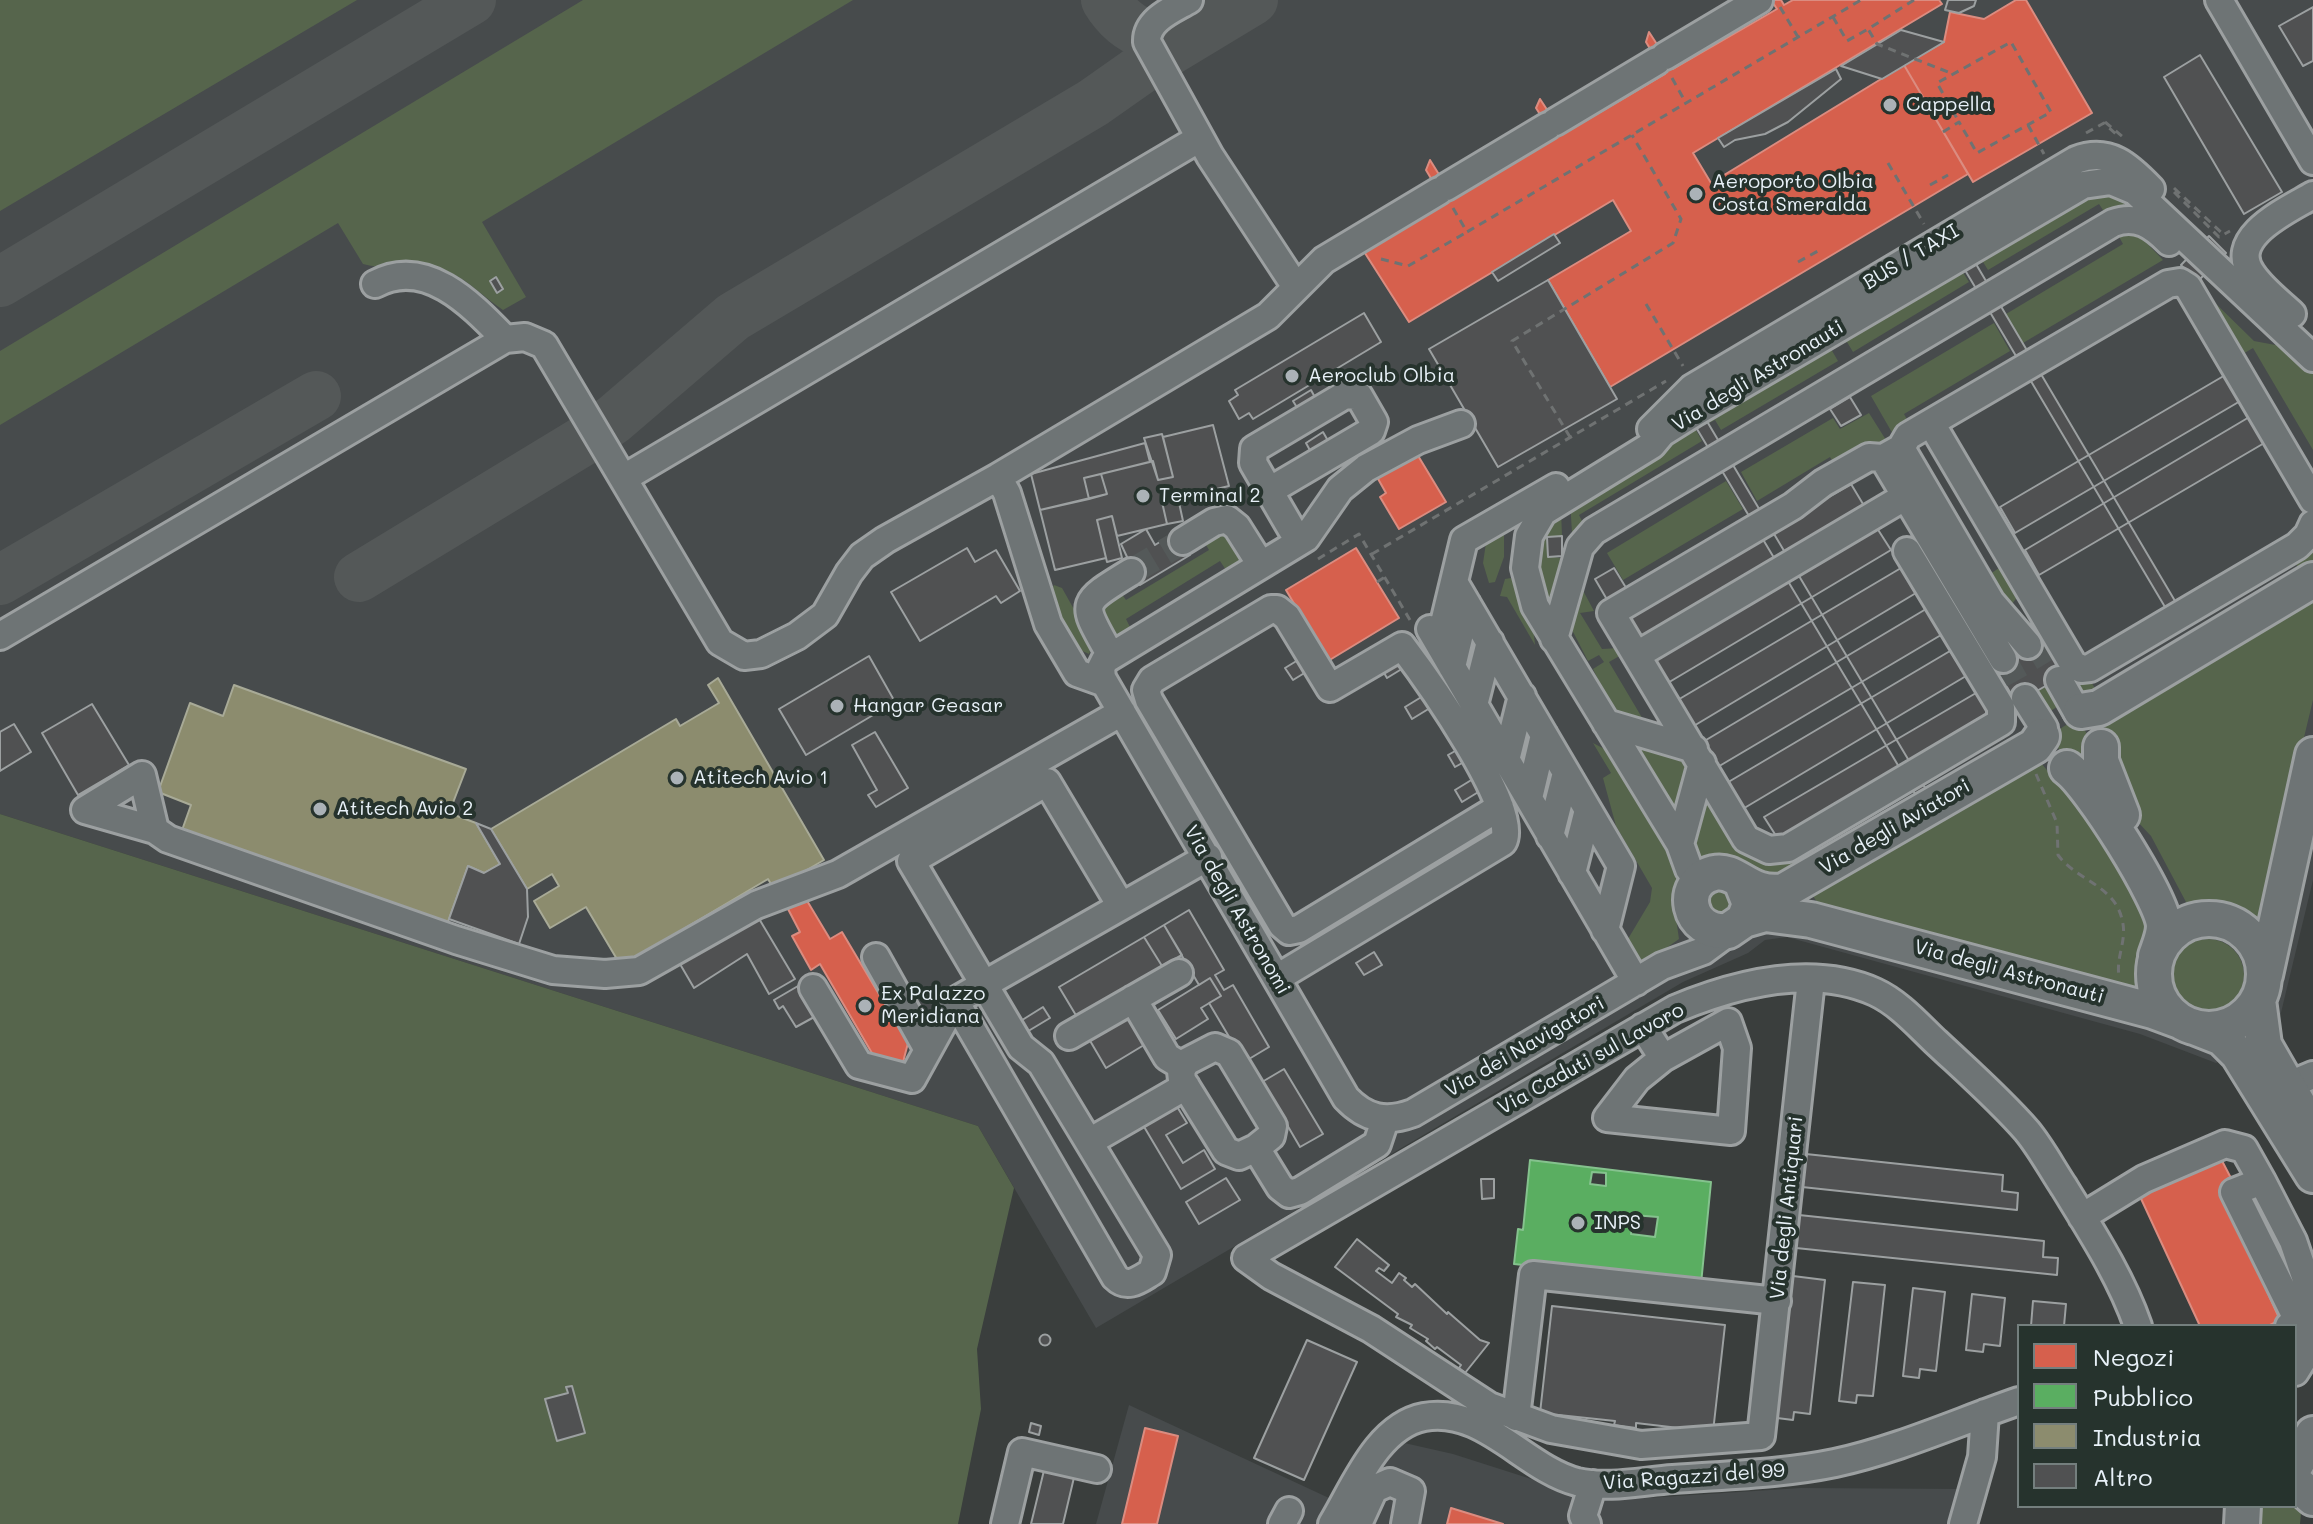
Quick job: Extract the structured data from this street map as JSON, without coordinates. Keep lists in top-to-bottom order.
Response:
{
  "streets": {
    "main road": ["Via degli Astronauti", "Via degli Aviatori"],
    "street": [
      "BUS / TAXI",
      "Via degli Astronomi",
      "Via dei Navigatori",
      "Via Caduti sul Lavoro",
      "Via degli Antiquari",
      "Via Ragazzi del 99"
    ]
  },
  "crossings": [
    ["BUS / TAXI", "Via degli Astronauti"],
    ["Via degli Astronauti", "Via degli Aviatori"],
    ["Via degli Astronauti", "Via dei Navigatori"],
    ["Via degli Aviatori", "Via dei Navigatori"],
    ["Via degli Astronomi", "Via dei Navigatori"],
    ["Via Caduti sul Lavoro", "Via degli Antiquari"]
  ],
  "places": [
    "Cappella",
    "Aeroporto Olbia Costa Smeralda",
    "Aeroclub Olbia",
    "Terminal 2",
    "Hangar Geasar",
    "Atitech Avio 1",
    "Atitech Avio 2",
    "Ex Palazzo Meridiana",
    "INPS"
  ],
  "legend": [
    "Negozi",
    "Pubblico",
    "Industria",
    "Altro"
  ]
}
